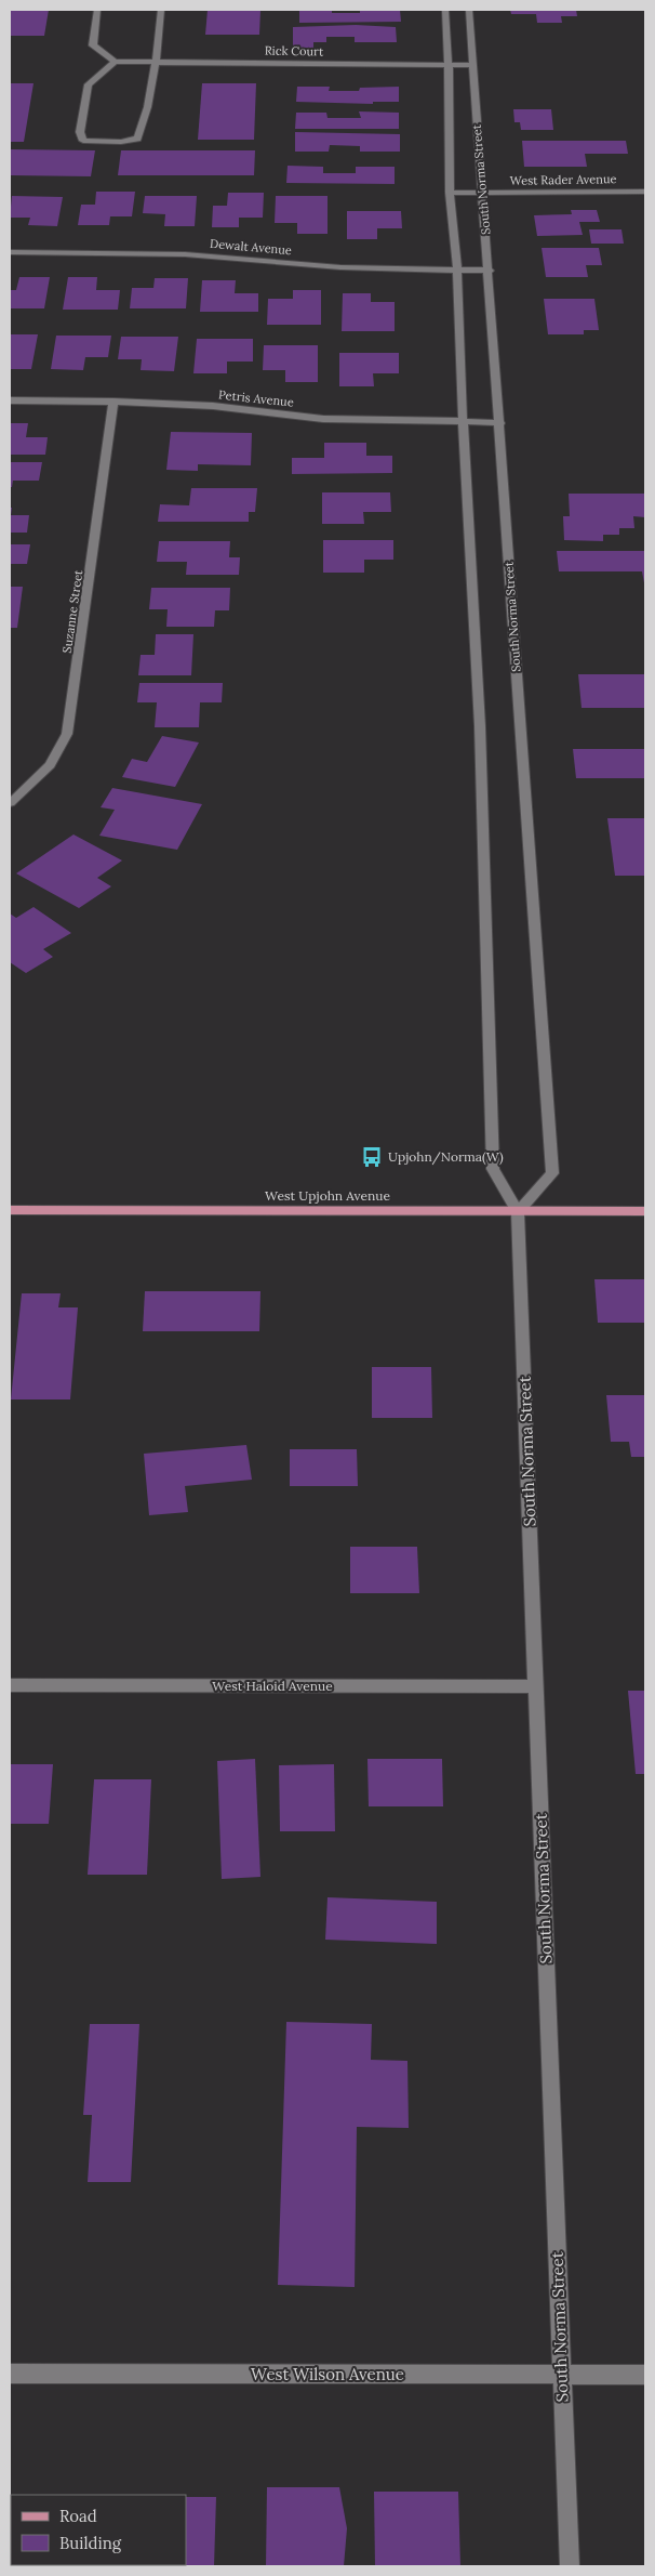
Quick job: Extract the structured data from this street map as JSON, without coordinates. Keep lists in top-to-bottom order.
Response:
{
  "streets": {
    "main road": ["West Upjohn Avenue"],
    "street": [
      "Rick Court",
      "South Norma Street",
      "West Rader Avenue",
      "Dewalt Avenue",
      "Petris Avenue",
      "Suzanne Street",
      "West Haloid Avenue",
      "West Wilson Avenue"
    ]
  },
  "crossings": [
    ["Rick Court", "South Norma Street"],
    ["South Norma Street", "West Rader Avenue"],
    ["South Norma Street", "Dewalt Avenue"],
    ["South Norma Street", "Petris Avenue"],
    ["South Norma Street", "West Upjohn Avenue"],
    ["South Norma Street", "West Haloid Avenue"],
    ["South Norma Street", "West Wilson Avenue"],
    ["Petris Avenue", "Suzanne Street"]
  ],
  "places": {
    "bus stop": ["Upjohn/Norma(W)"]
  },
  "legend": ["Road", "Building"]
}
